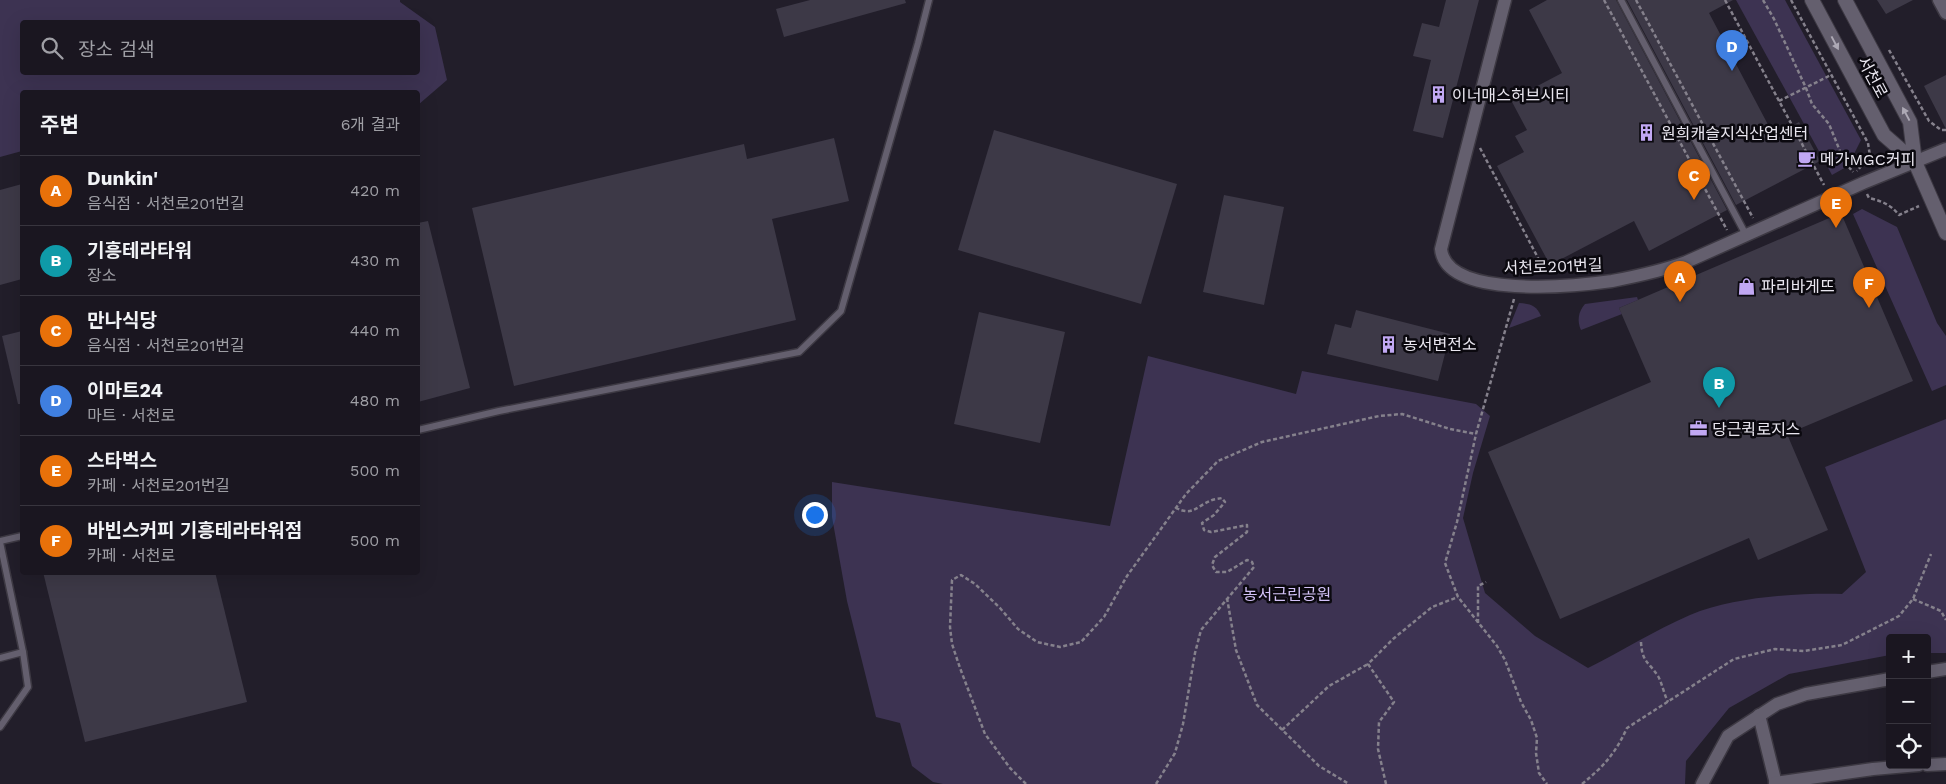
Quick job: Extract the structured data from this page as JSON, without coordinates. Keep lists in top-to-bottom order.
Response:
{
  "streets": {
    "street": ["서천로", "서천로201번길"]
  },
  "crossings": [
    ["서천로", "서천로201번길"]
  ],
  "parks": ["농서근린공원"],
  "places": {
    "building": ["이너매스허브시티", "원희캐슬지식산업센터", "농서변전소"],
    "cafe": ["메가MGC커피"],
    "shop": ["파리바게뜨"],
    "office": ["당근퀵로지스"]
  },
  "page": {
    "search": "장소 검색",
    "pins": [
      "D",
      "C",
      "E",
      "A",
      "F",
      "B"
    ],
    "heading": ["주변", "6개 결과"],
    "list": [
      {
        "mark": "A",
        "name": "Dunkin'",
        "note": "음식점 · 서천로201번길",
        "value": "420 m"
      },
      {
        "mark": "B",
        "name": "기흥테라타워",
        "note": "장소",
        "value": "430 m"
      },
      {
        "mark": "C",
        "name": "만나식당",
        "note": "음식점 · 서천로201번길",
        "value": "440 m"
      },
      {
        "mark": "D",
        "name": "이마트24",
        "note": "마트 · 서천로",
        "value": "480 m"
      },
      {
        "mark": "E",
        "name": "스타벅스",
        "note": "카페 · 서천로201번길",
        "value": "500 m"
      },
      {
        "mark": "F",
        "name": "바빈스커피 기흥테라타워점",
        "note": "카페 · 서천로",
        "value": "500 m"
      }
    ],
    "map_buttons": ["+", "−"]
  }
}
